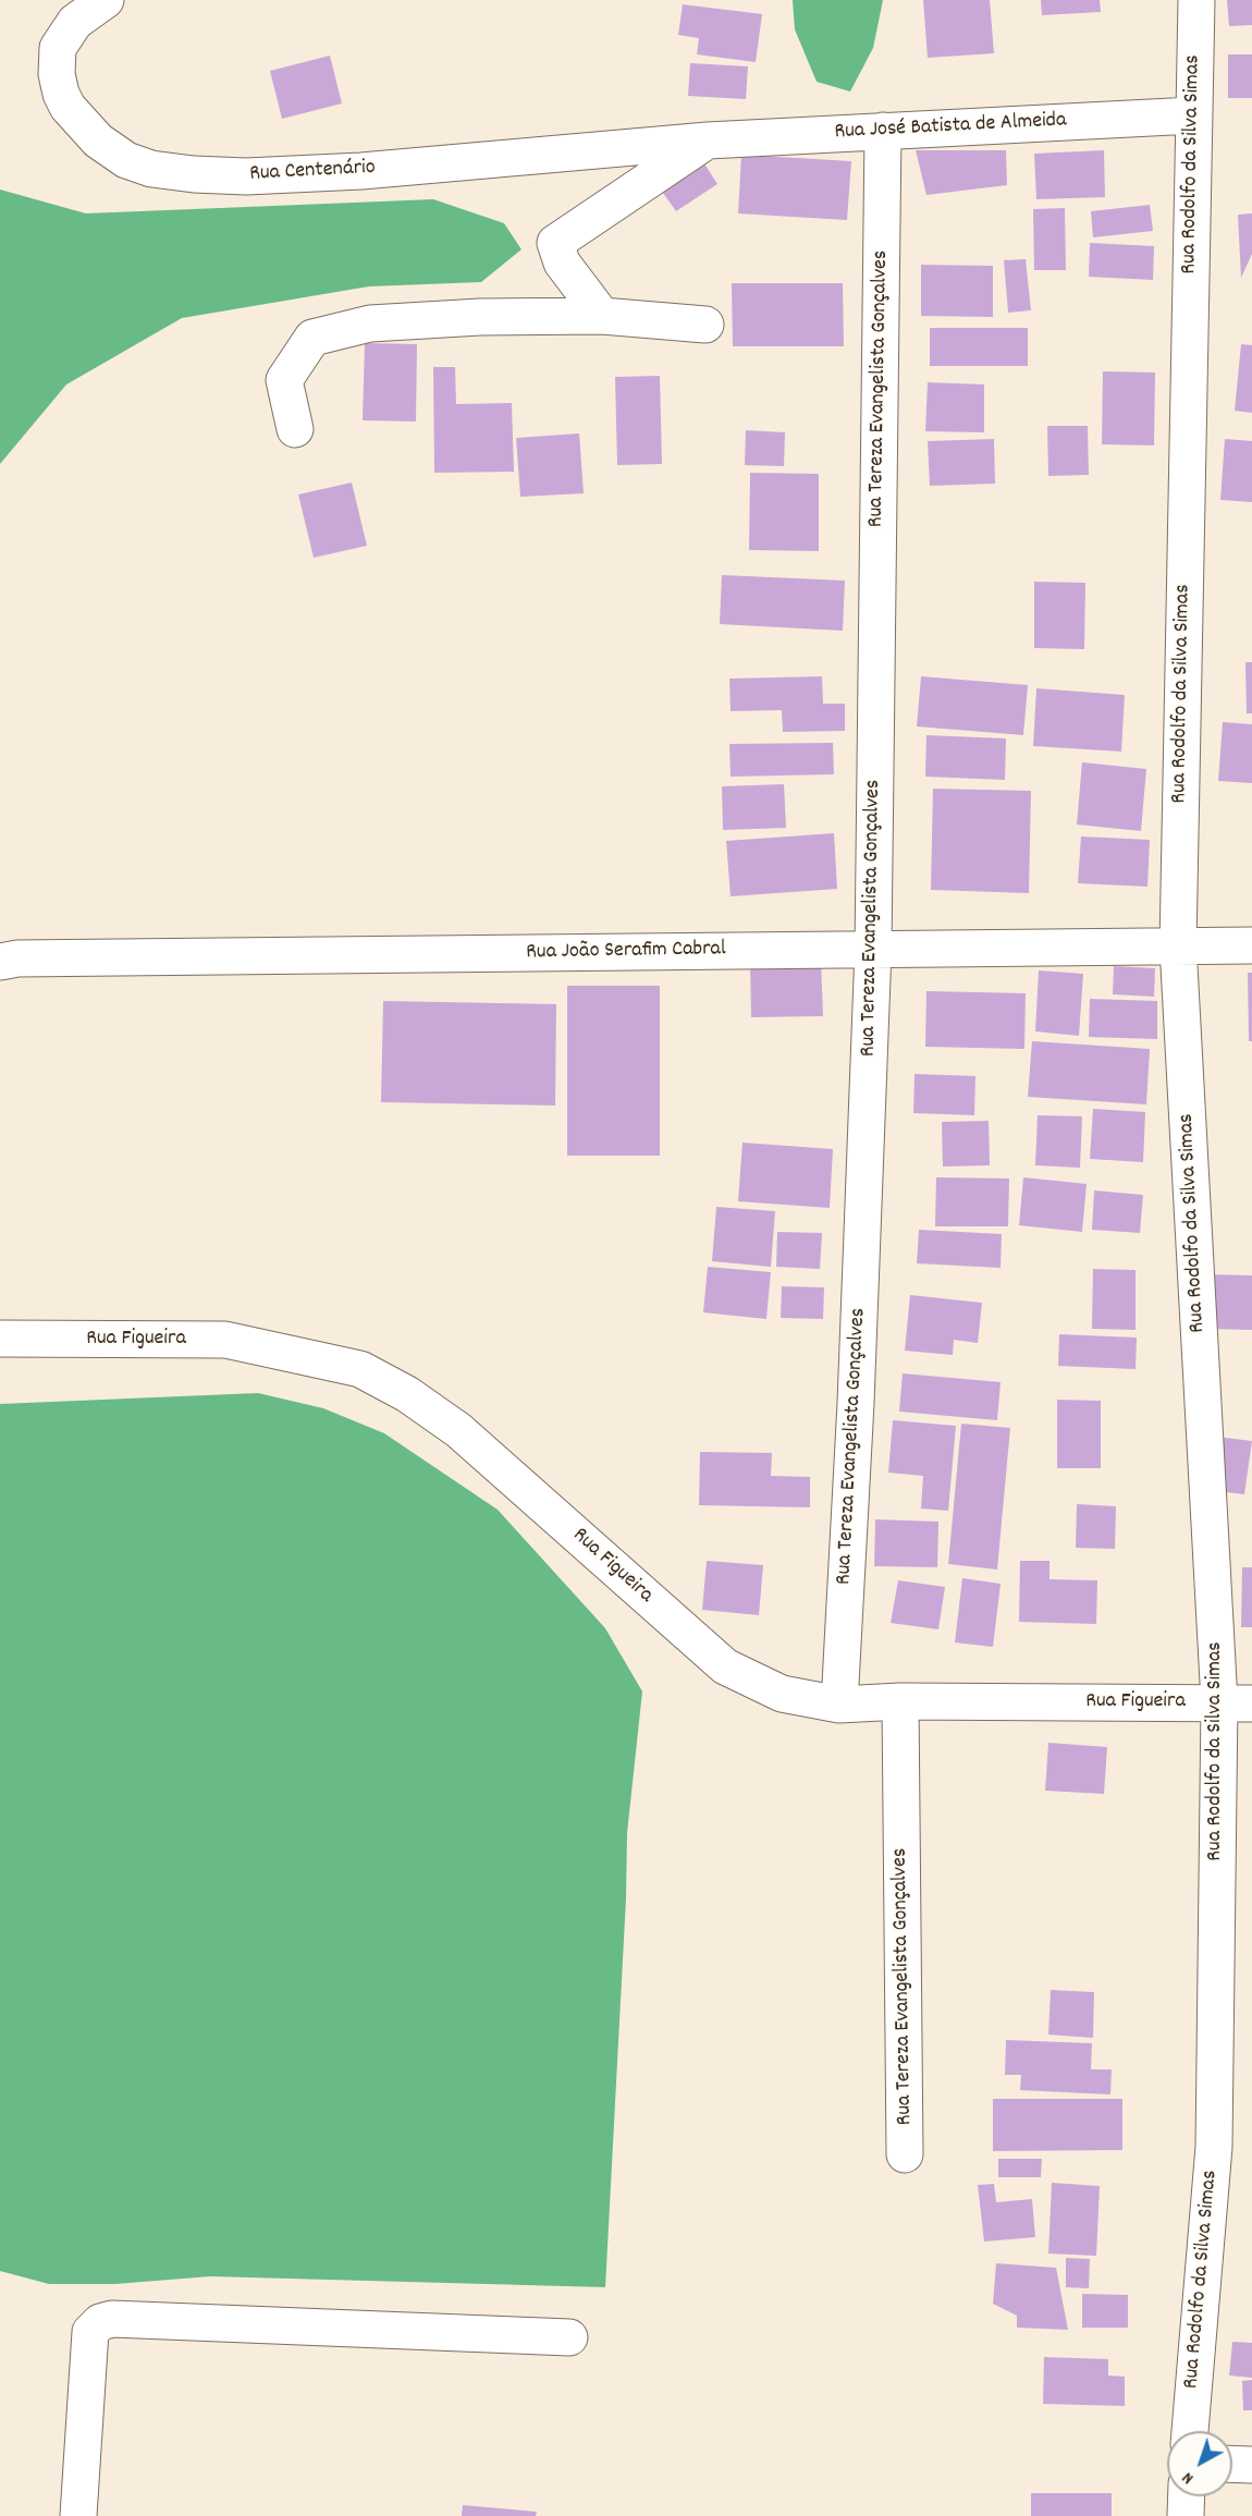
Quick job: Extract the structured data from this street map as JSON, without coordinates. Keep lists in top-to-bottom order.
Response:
{
  "streets": {
    "street": [
      "Rua José Batista de Almeida",
      "Rua Rodolfo da Silva Simas",
      "Rua Centenário",
      "Rua Tereza Evangelista Gonçalves",
      "Rua João Serafim Cabral",
      "Rua Figueira"
    ]
  },
  "crossings": [
    ["Rua José Batista de Almeida", "Rua Rodolfo da Silva Simas"],
    ["Rua José Batista de Almeida", "Rua Centenário"],
    ["Rua José Batista de Almeida", "Rua Tereza Evangelista Gonçalves"],
    ["Rua Rodolfo da Silva Simas", "Rua João Serafim Cabral"],
    ["Rua Rodolfo da Silva Simas", "Rua Figueira"],
    ["Rua Tereza Evangelista Gonçalves", "Rua João Serafim Cabral"],
    ["Rua Tereza Evangelista Gonçalves", "Rua Figueira"]
  ],
  "north": "bottom left"
}
